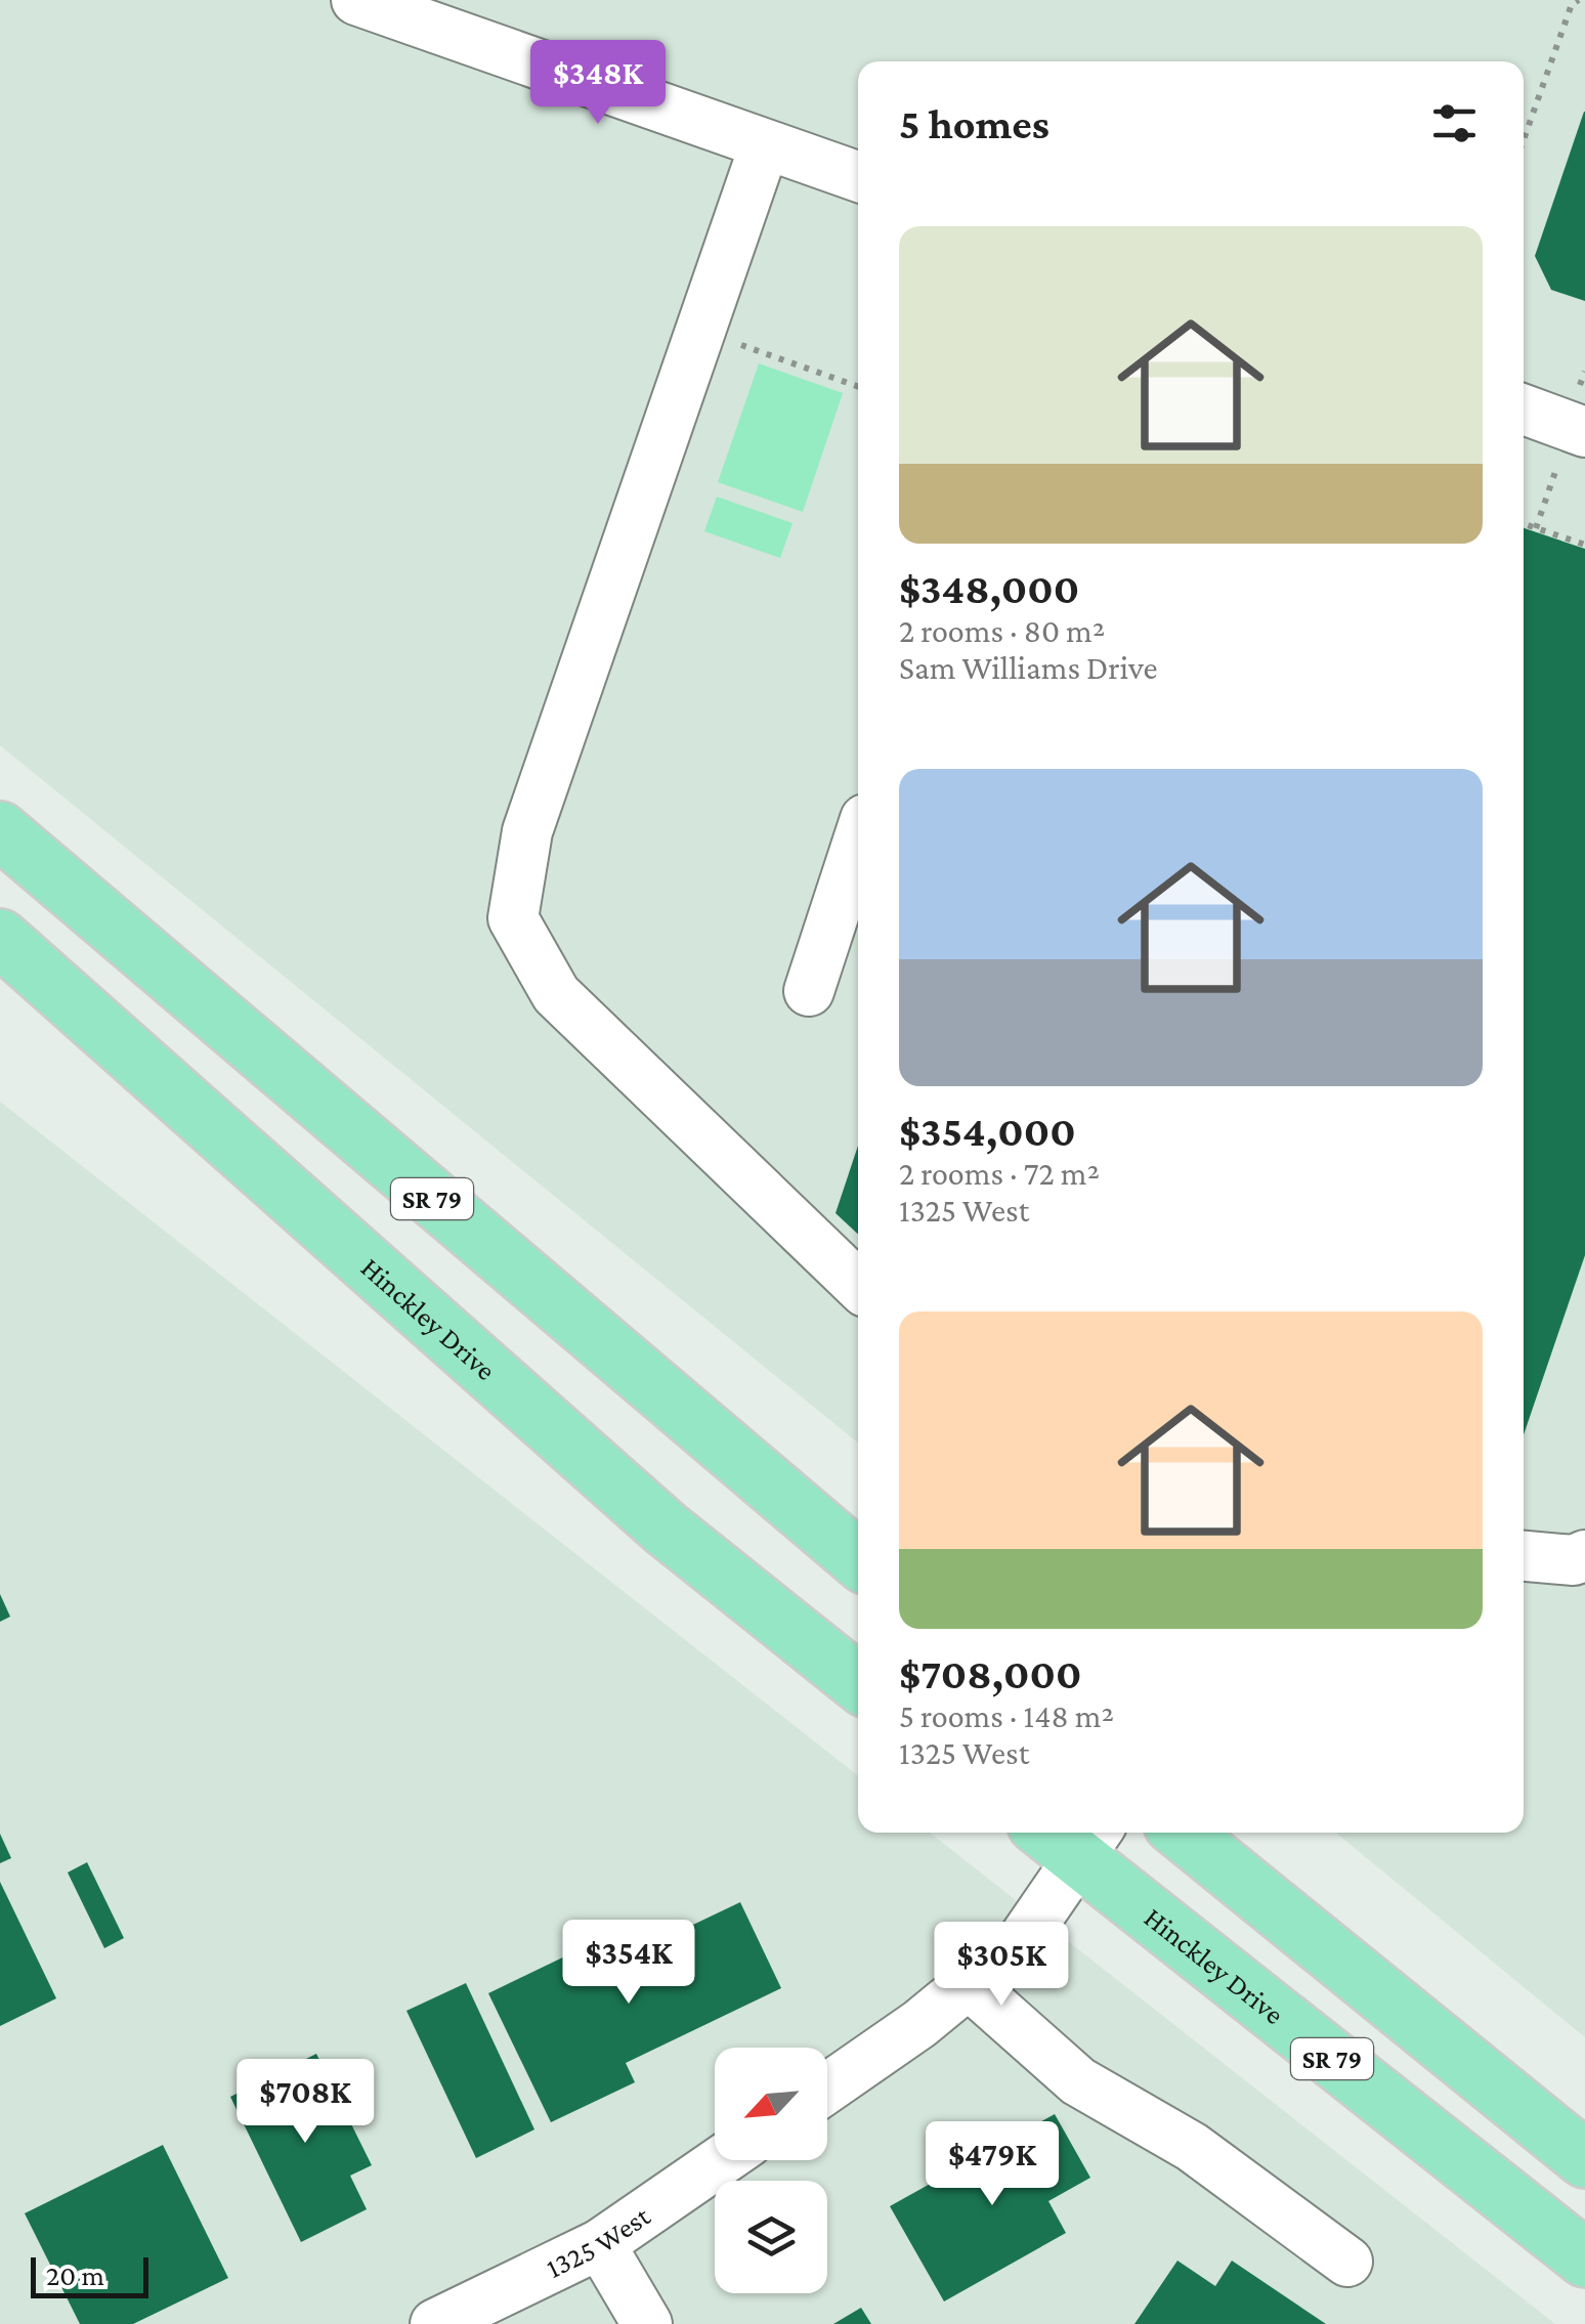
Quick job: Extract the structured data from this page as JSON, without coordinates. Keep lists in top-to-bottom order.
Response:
{
  "streets": {
    "main road": ["SR 79", "Hinckley Drive"],
    "street": ["1325 West"]
  },
  "scale_bar": "20 m",
  "north": "bottom left",
  "page": {
    "price": [
      "$348K",
      "$354K",
      "$305K",
      "$708K",
      "$479K"
    ],
    "heading": "5 homes",
    "list": [
      {
        "name": "$348,000",
        "note": "2 rooms · 80 m² · Sam Williams Drive"
      },
      {
        "name": "$354,000",
        "note": "2 rooms · 72 m² · 1325 West"
      },
      {
        "name": "$708,000",
        "note": "5 rooms · 148 m² · 1325 West"
      }
    ],
    "scale": "20 m"
  }
}
